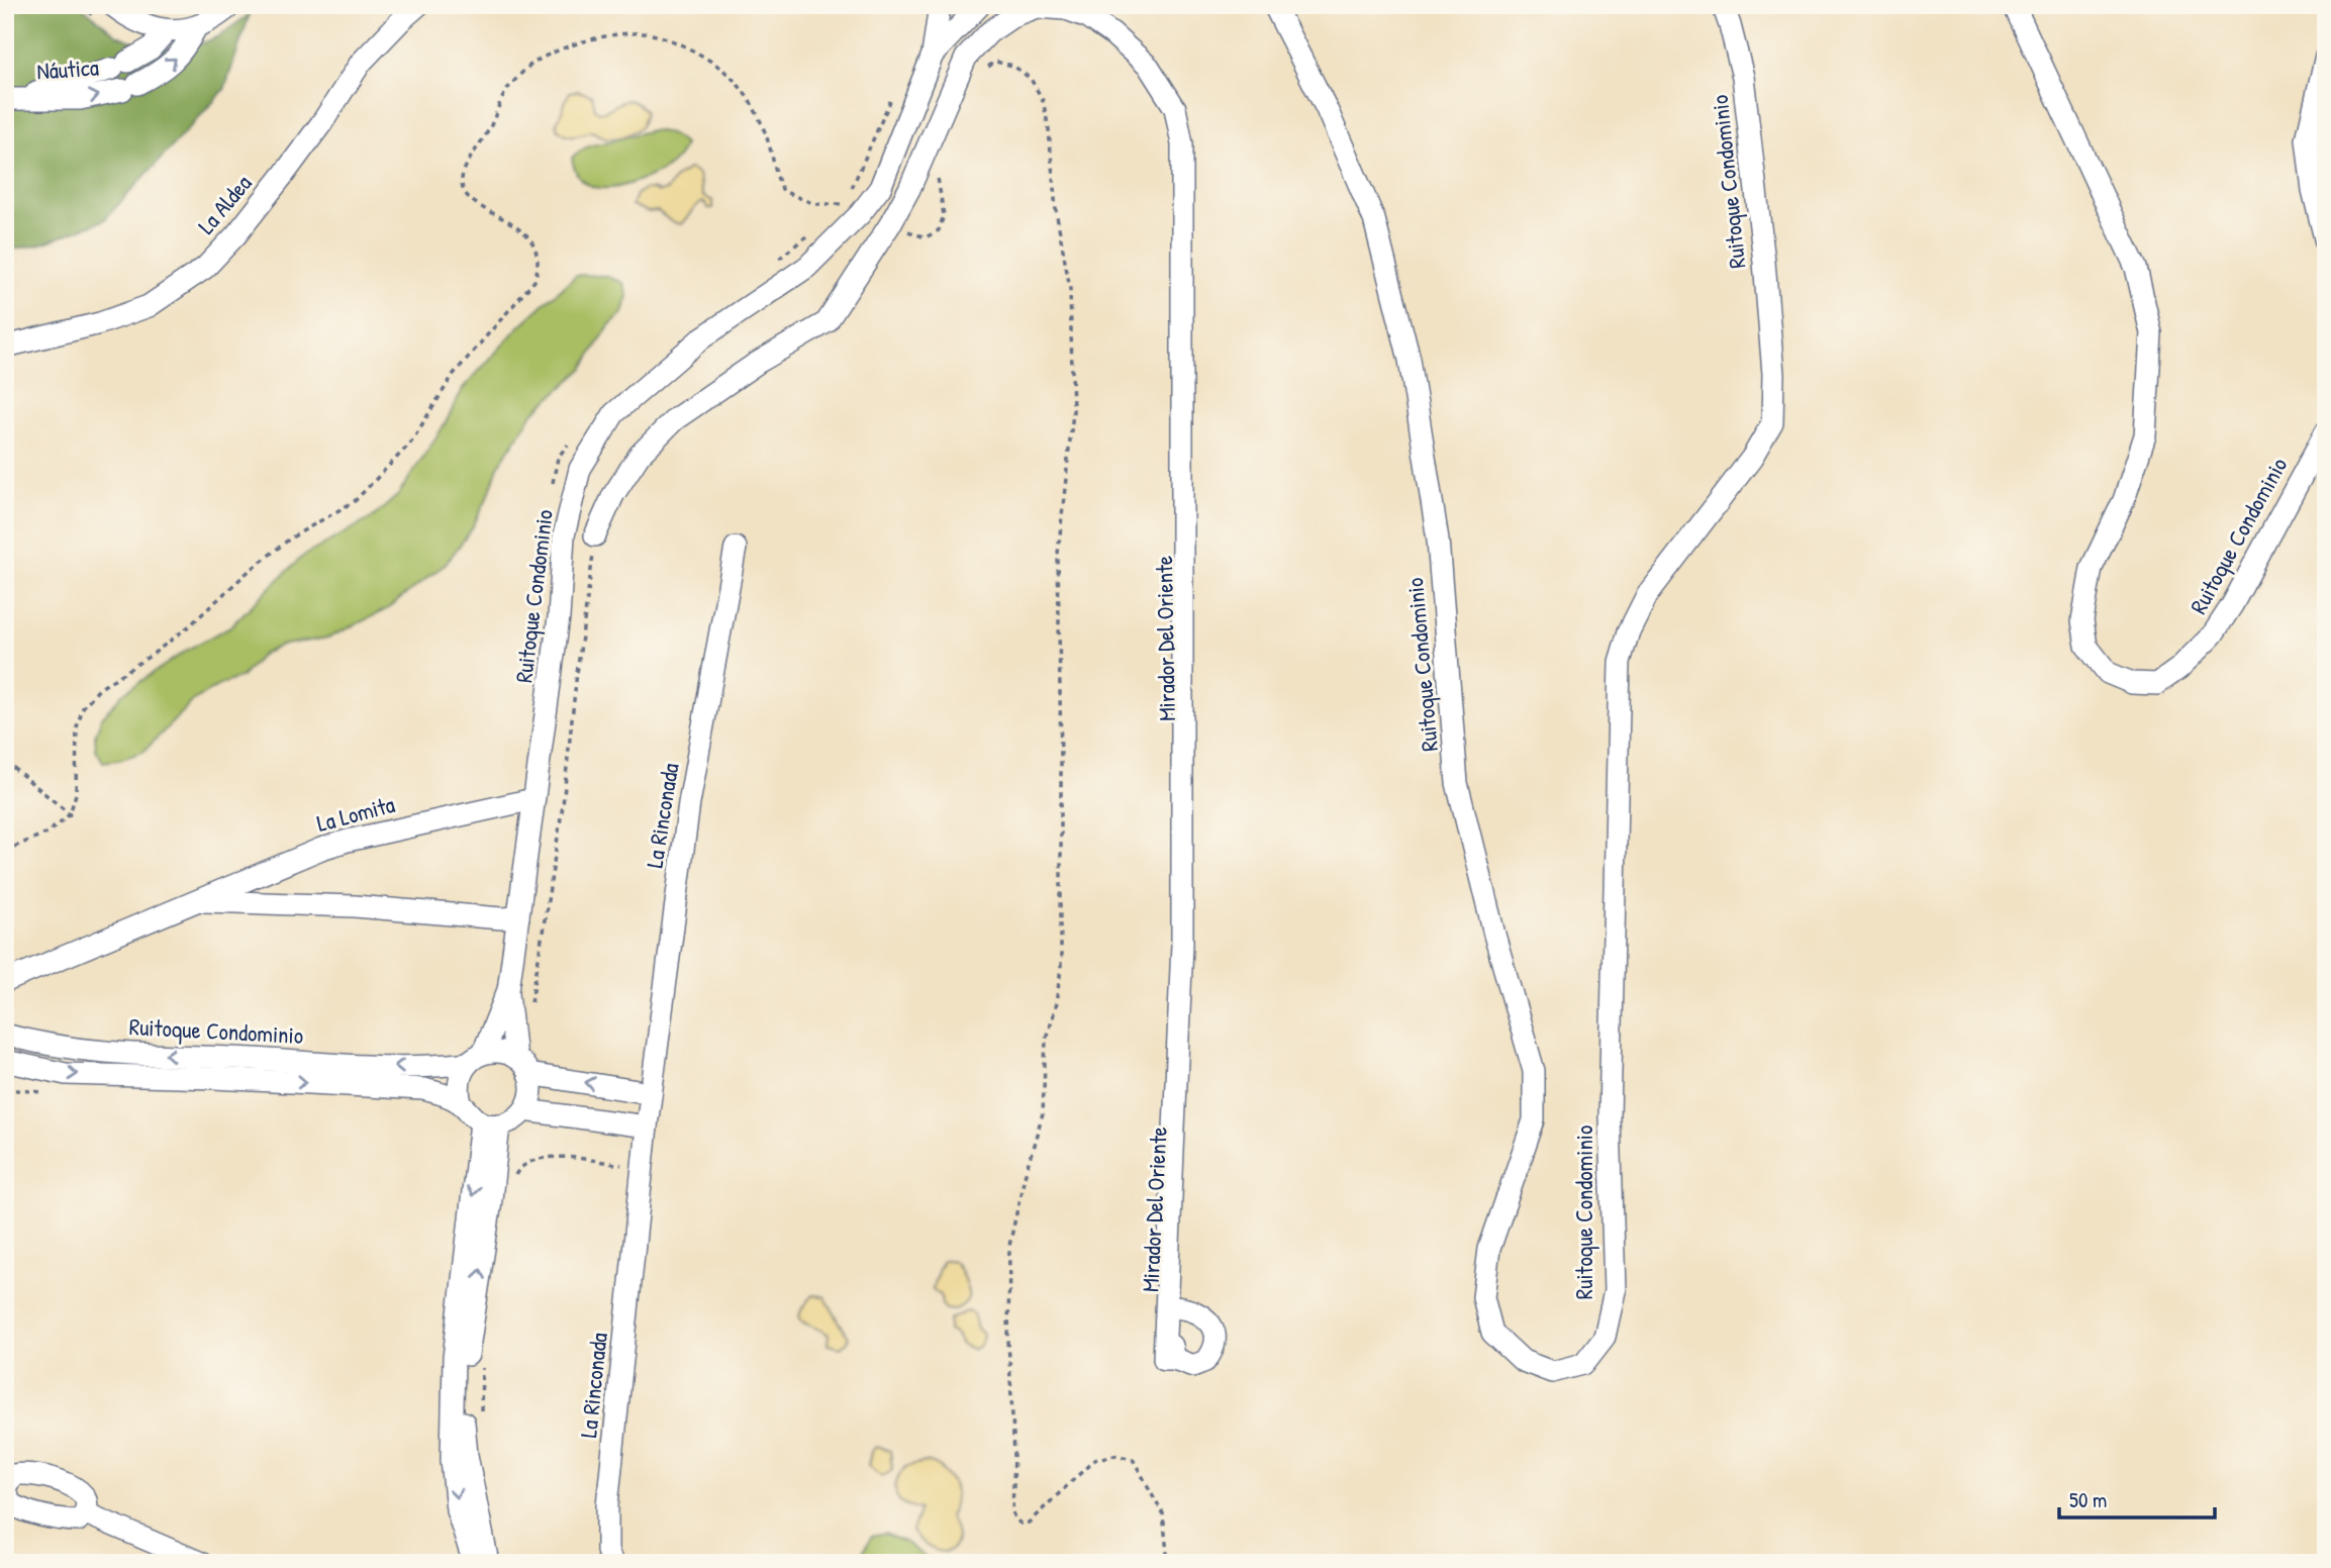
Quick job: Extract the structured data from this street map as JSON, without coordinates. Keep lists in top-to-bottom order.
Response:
{
  "streets": {
    "street": [
      "Náutica",
      "Ruitoque Condominio",
      "La Aldea",
      "Mirador Del Oriente",
      "La Lomita",
      "La Rinconada"
    ]
  },
  "crossings": [
    ["Ruitoque Condominio", "La Lomita"]
  ],
  "scale_bar": "50 m"
}
